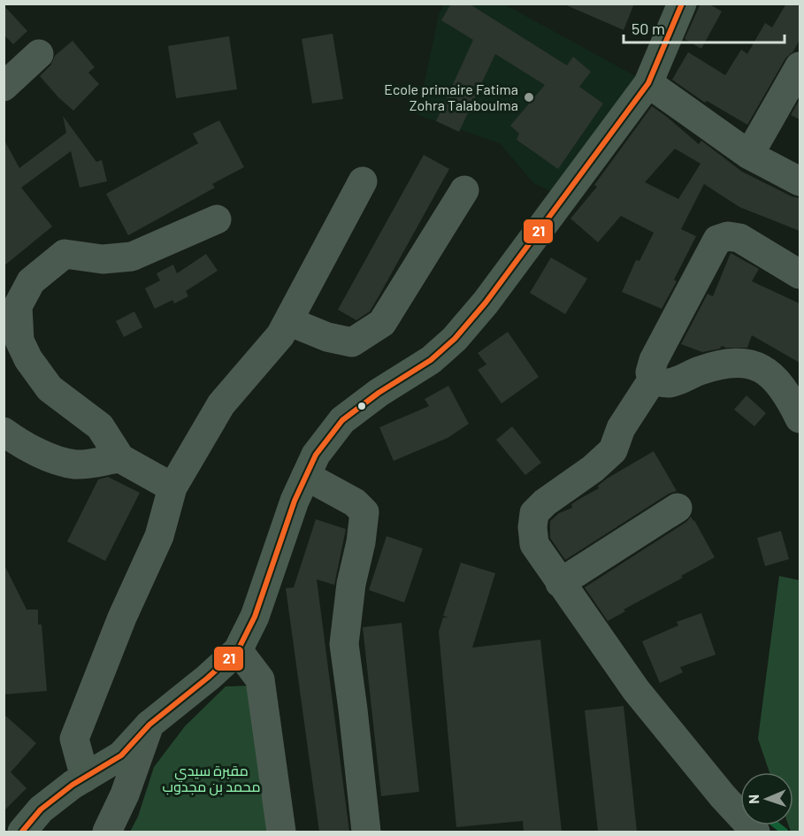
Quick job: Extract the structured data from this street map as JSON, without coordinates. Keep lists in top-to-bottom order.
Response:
{
  "parks": ["مقبرة سيدي محمد بن مجدوب"],
  "places": ["Ecole primaire Fatima Zohra Talaboulma"],
  "lines": ["transit line 21"],
  "scale_bar": "50 m",
  "north": "left"
}
